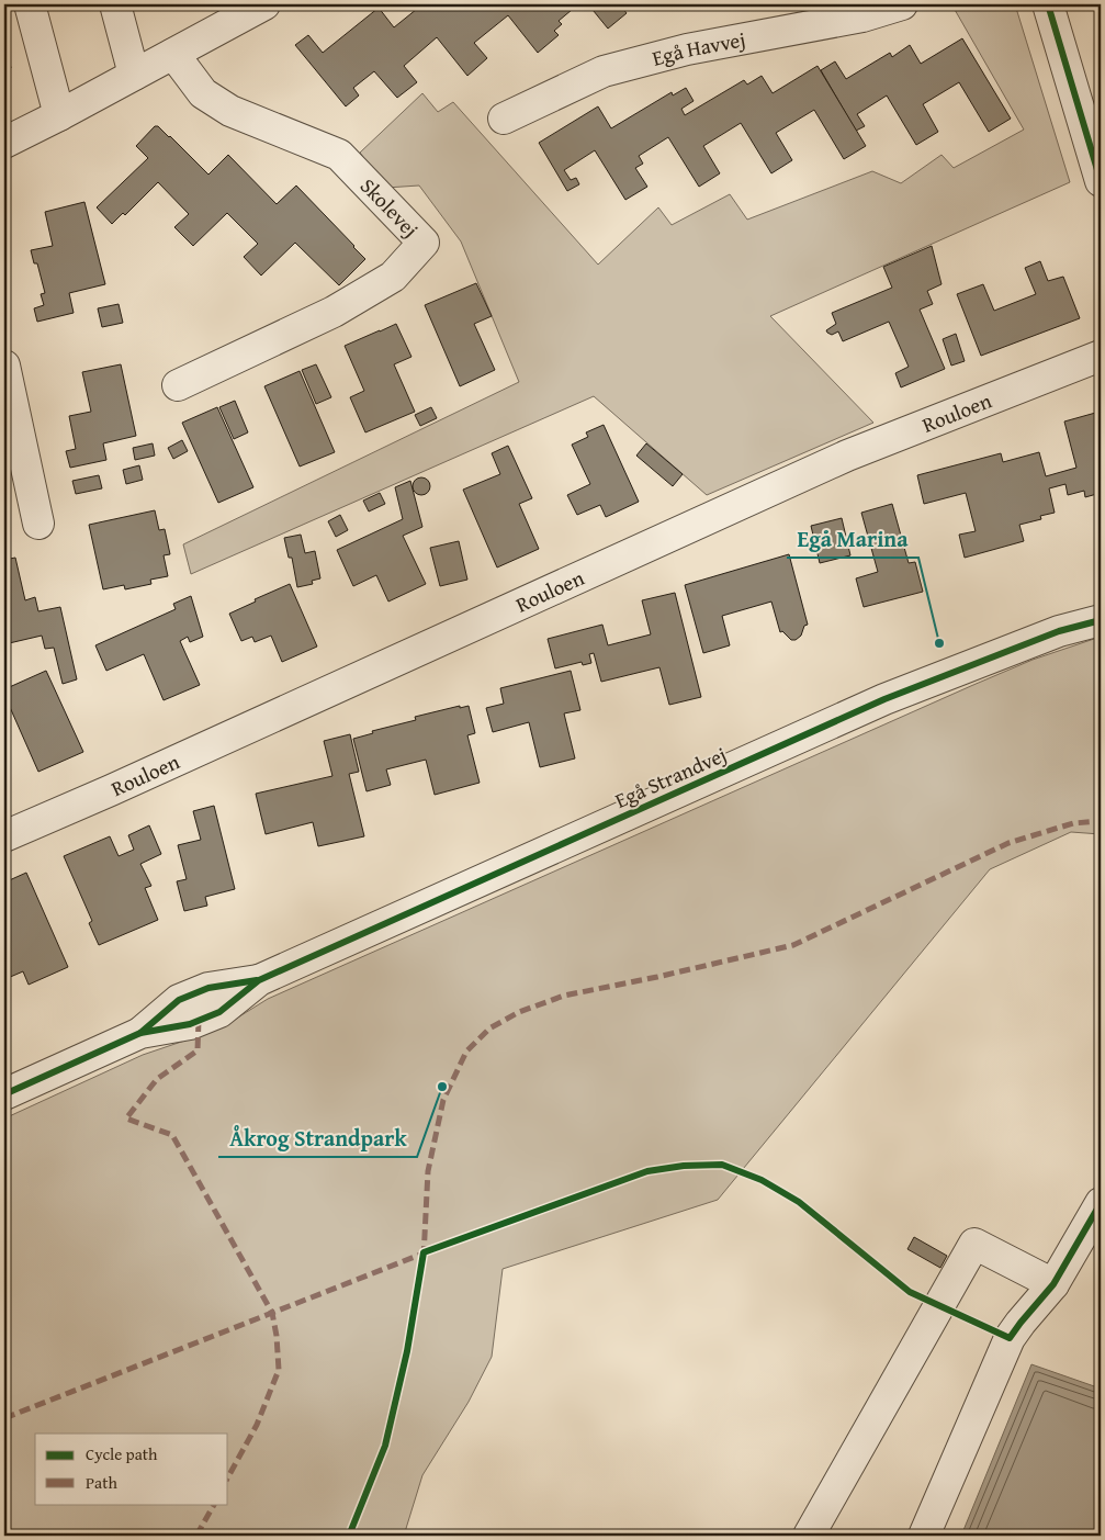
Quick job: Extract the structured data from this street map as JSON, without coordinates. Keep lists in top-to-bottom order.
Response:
{
  "streets": {
    "street": [
      "Egå Havvej",
      "Skolevej",
      "Rouloen",
      "Egå Strandvej"
    ]
  },
  "places": ["Egå Marina", "Åkrog Strandpark"],
  "legend": ["Cycle path", "Path"]
}
